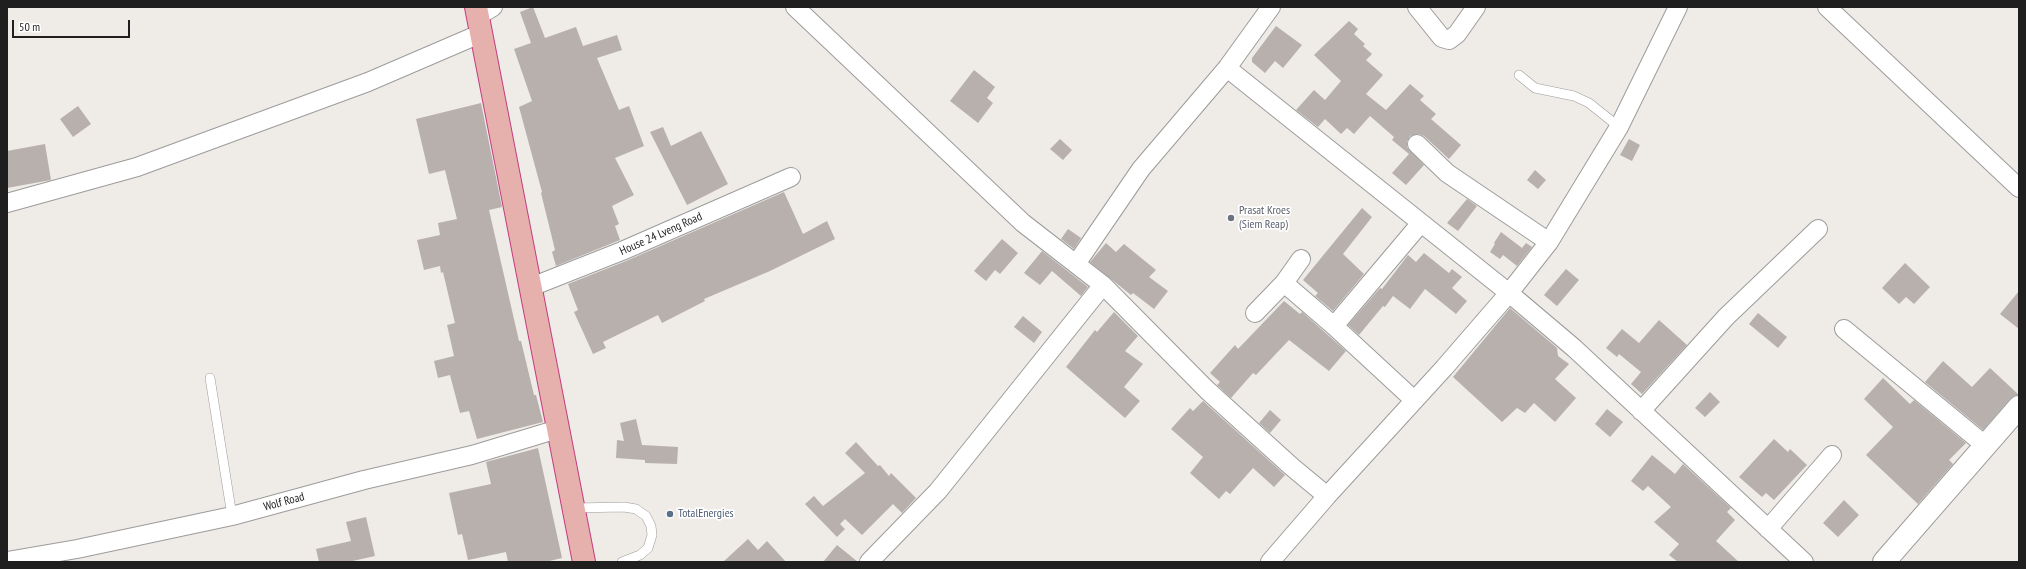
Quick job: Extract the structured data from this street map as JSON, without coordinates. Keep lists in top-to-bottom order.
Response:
{
  "streets": {
    "street": ["House 24 Lveng Road", "Wolf Road"]
  },
  "places": ["Prasat Kroes (Siem Reap)", "TotalEnergies"],
  "scale_bar": "50 m"
}
